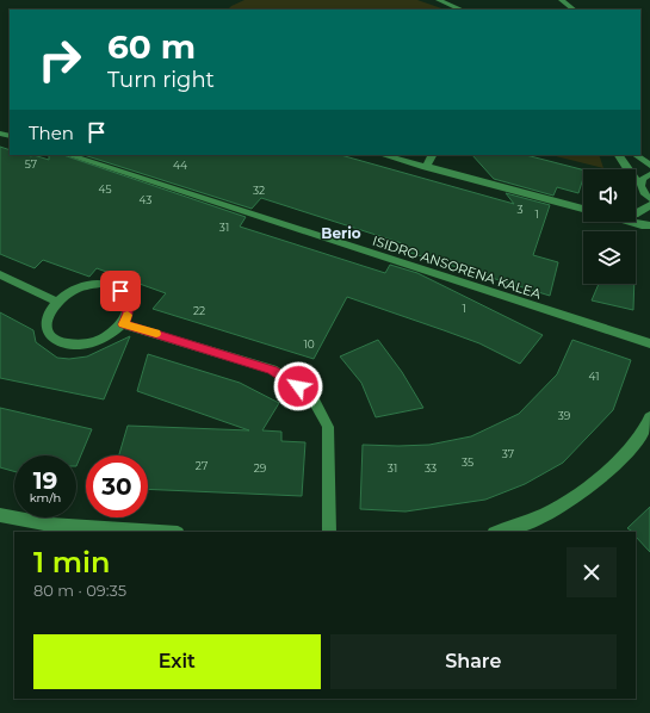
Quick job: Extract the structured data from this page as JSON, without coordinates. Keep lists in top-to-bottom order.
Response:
{
  "streets": {
    "street": ["ISIDRO ANSORENA KALEA"]
  },
  "districts": ["Berio"],
  "house_numbers": [
    "57",
    "44",
    "45",
    "32",
    "43",
    "3",
    "1",
    "31",
    "1",
    "22",
    "10",
    "41",
    "39",
    "37",
    "35",
    "27",
    "29",
    "31",
    "33"
  ],
  "page": {
    "turn": ["60 m", "Turn right"],
    "then": "Then",
    "speed": "19 km/h",
    "limit": "30",
    "heading": ["1 min", "80 m · 09:35"],
    "buttons": ["Exit", "Share"]
  }
}
